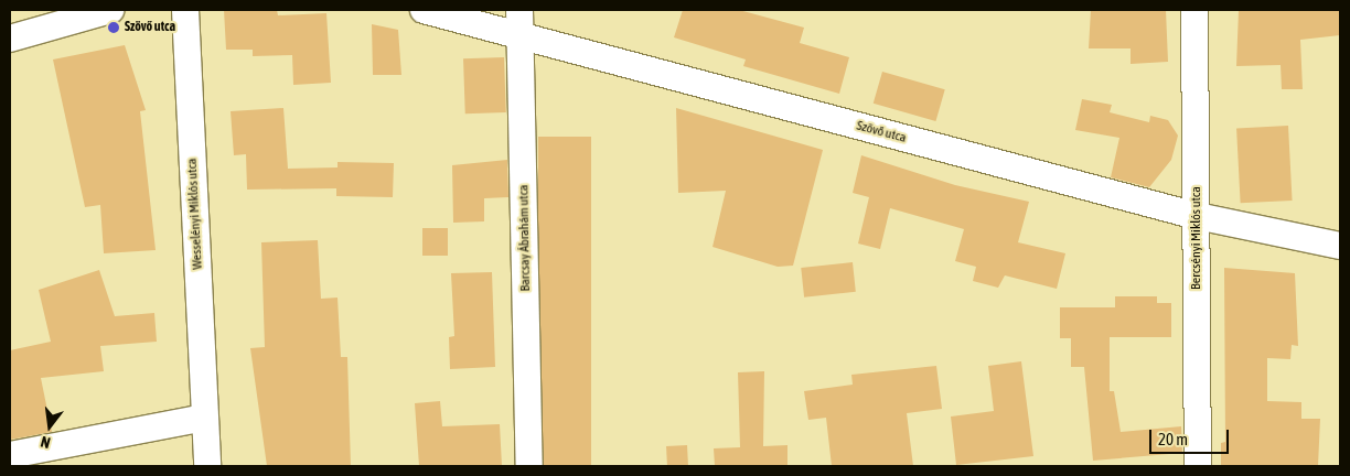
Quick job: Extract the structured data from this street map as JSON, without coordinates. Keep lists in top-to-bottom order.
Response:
{
  "streets": {
    "street": [
      "Szövő utca",
      "Wesselényi Miklós utca",
      "Barcsay Ábrahám utca",
      "Bercsényi Miklós utca"
    ]
  },
  "crossings": [
    ["Szövő utca", "Barcsay Ábrahám utca"],
    ["Szövő utca", "Bercsényi Miklós utca"]
  ],
  "places": ["Szövő utca"],
  "scale_bar": "20 m",
  "north": "bottom"
}
